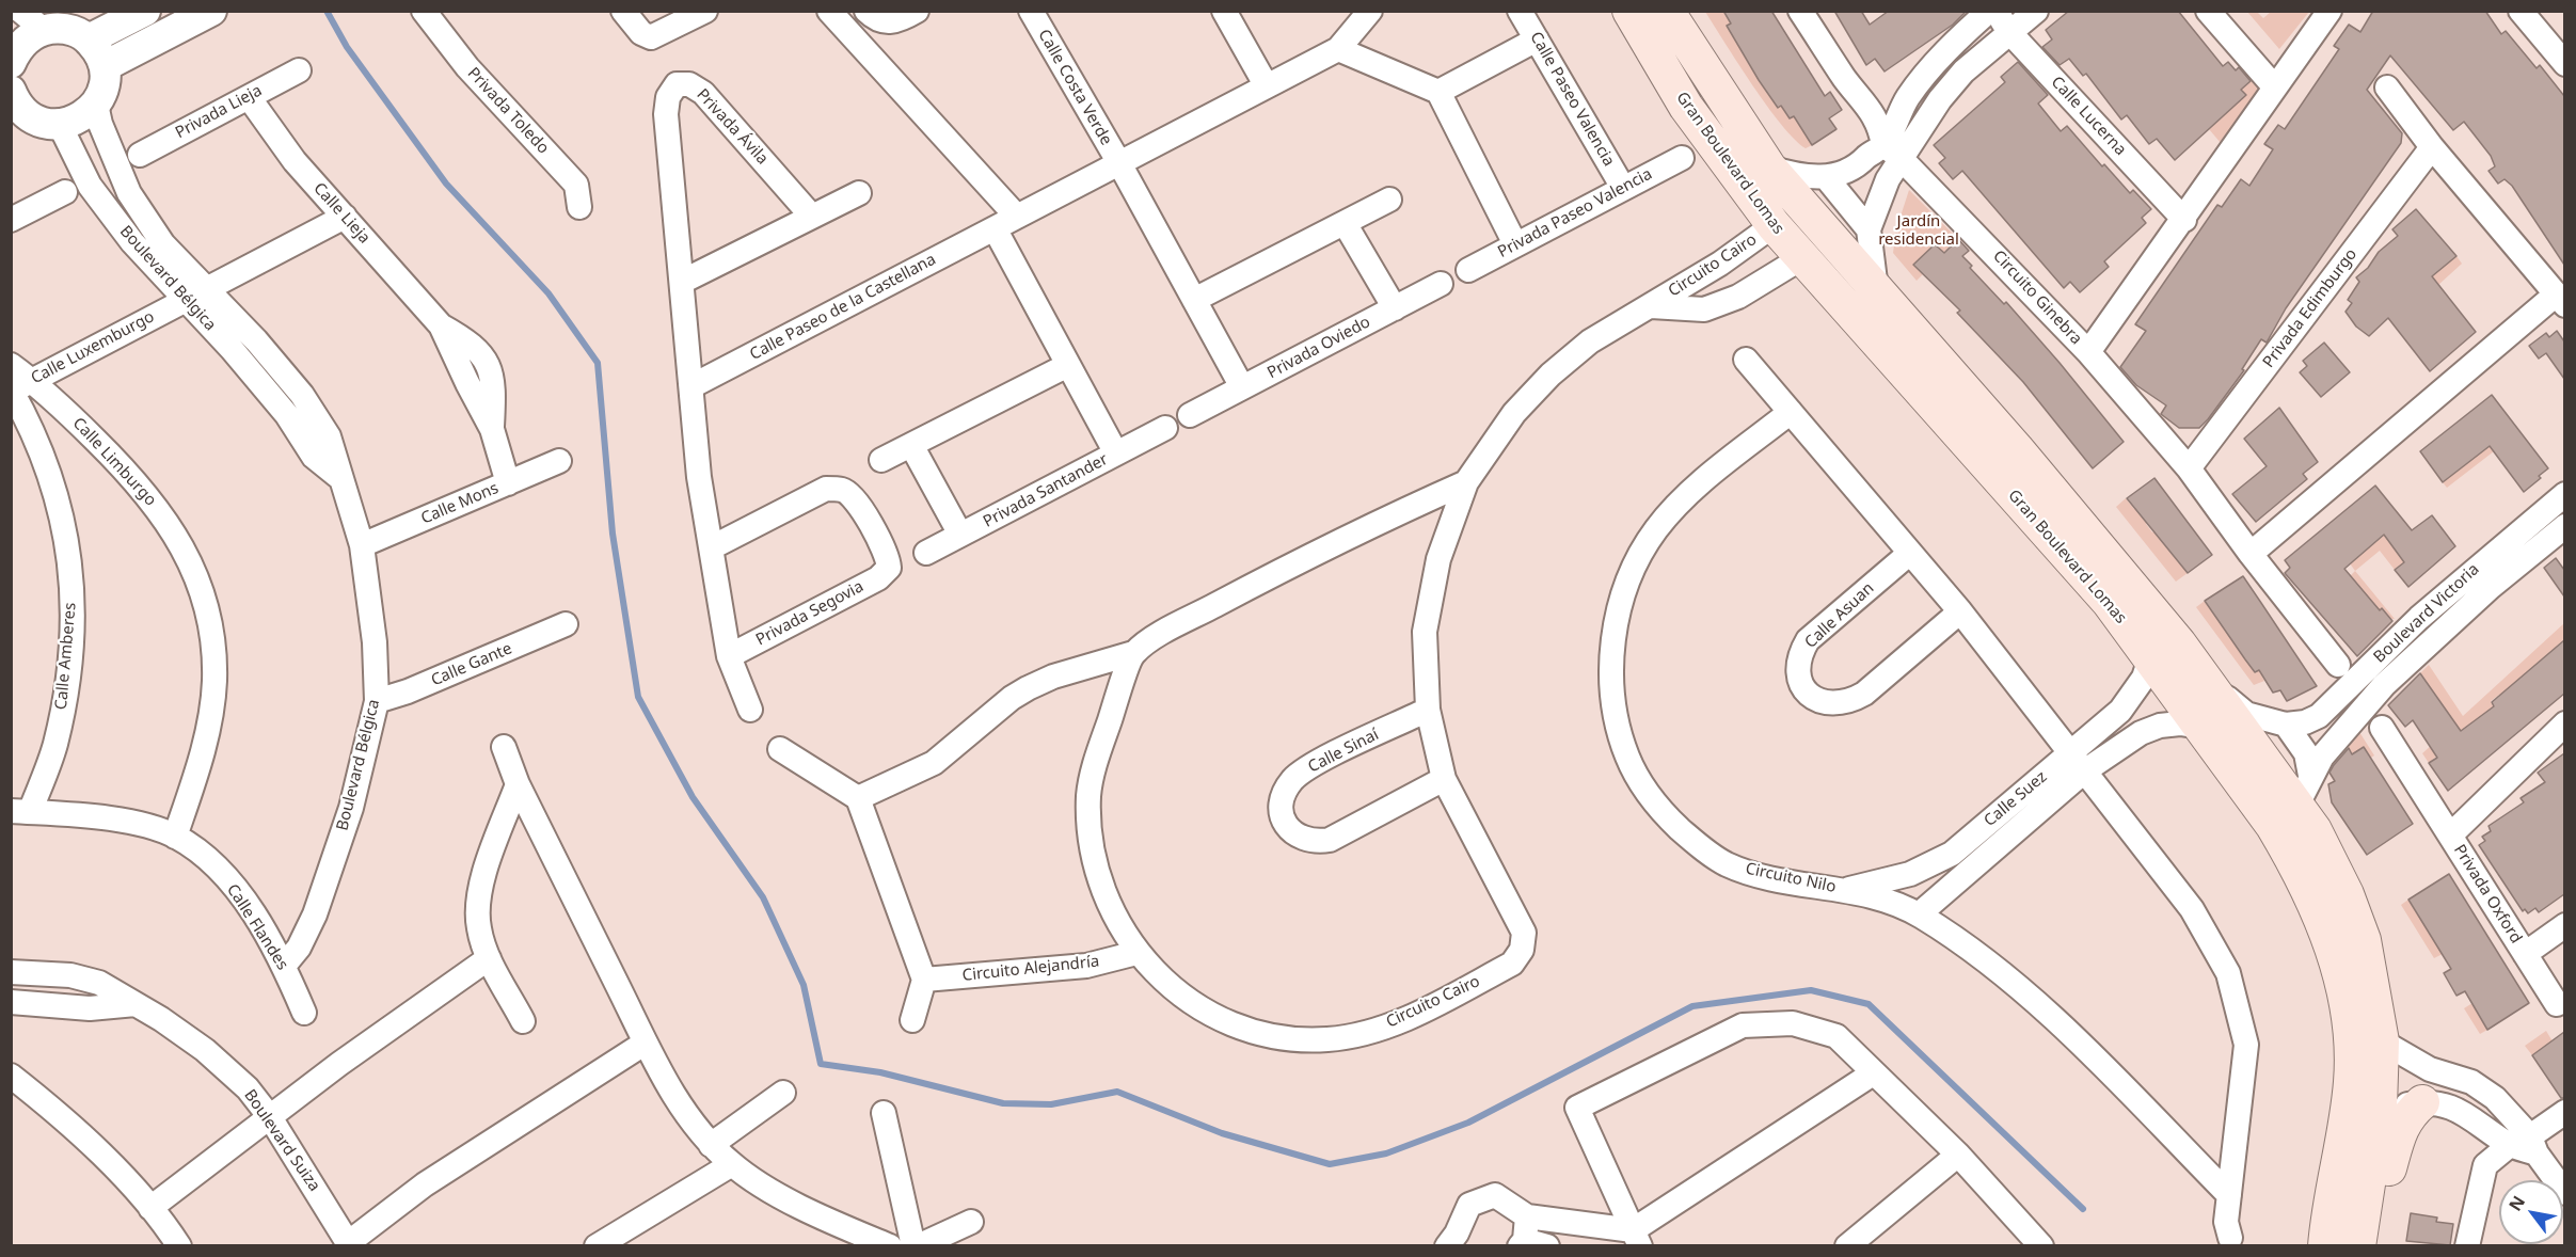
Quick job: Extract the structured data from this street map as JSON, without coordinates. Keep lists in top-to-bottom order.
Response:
{
  "streets": {
    "main road": ["Gran Boulevard Lomas"],
    "street": [
      "Calle Costa Verde",
      "Calle Paseo Valencia",
      "Privada Toledo",
      "Privada Lieja",
      "Calle Lucerna",
      "Privada Ávila",
      "Calle Lieja",
      "Privada Paseo Valencia",
      "Circuito Cairo",
      "Boulevard Bélgica",
      "Circuito Ginebra",
      "Calle Paseo de la Castellana",
      "Privada Edimburgo",
      "Calle Luxemburgo",
      "Privada Oviedo",
      "Calle Limburgo",
      "Privada Santander",
      "Calle Mons",
      "Privada Segovia",
      "Boulevard Victoria",
      "Calle Asuan",
      "Calle Amberes",
      "Calle Gante",
      "Calle Sinaí",
      "Calle Suez",
      "Circuito Nilo",
      "Privada Oxford",
      "Calle Flandes",
      "Circuito Alejandría",
      "Boulevard Suiza"
    ]
  },
  "crossings": [
    ["Calle Costa Verde", "Calle Paseo de la Castellana"],
    ["Calle Paseo Valencia", "Privada Paseo Valencia"],
    ["Privada Lieja", "Calle Lieja"],
    ["Calle Lucerna", "Circuito Ginebra"],
    ["Privada Ávila", "Calle Paseo de la Castellana"],
    ["Gran Boulevard Lomas", "Circuito Cairo"],
    ["Gran Boulevard Lomas", "Boulevard Victoria"],
    ["Gran Boulevard Lomas", "Calle Suez"],
    ["Calle Lieja", "Calle Luxemburgo"],
    ["Calle Lieja", "Calle Mons"],
    ["Circuito Cairo", "Calle Sinaí"],
    ["Circuito Cairo", "Circuito Alejandría"],
    ["Boulevard Bélgica", "Calle Luxemburgo"],
    ["Boulevard Bélgica", "Calle Mons"],
    ["Boulevard Bélgica", "Calle Gante"],
    ["Boulevard Bélgica", "Calle Flandes"],
    ["Calle Luxemburgo", "Calle Limburgo"],
    ["Calle Luxemburgo", "Calle Amberes"],
    ["Calle Limburgo", "Calle Amberes"],
    ["Calle Limburgo", "Calle Flandes"],
    ["Calle Amberes", "Calle Flandes"],
    ["Calle Suez", "Circuito Nilo"]
  ],
  "parks": ["Jardín residencial"],
  "north": "top left"
}
